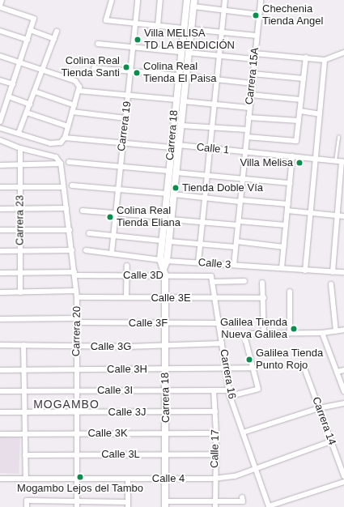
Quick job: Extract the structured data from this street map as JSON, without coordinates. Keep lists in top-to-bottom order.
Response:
{
  "streets": {
    "street": [
      "Carrera 15A",
      "Carrera 19",
      "Carrera 18",
      "Calle 1",
      "Carrera 23",
      "Calle 3",
      "Calle 3D",
      "Calle 3E",
      "Calle 3F",
      "Carrera 20",
      "Calle 3G",
      "Calle 3H",
      "Carrera 16",
      "Calle 3I",
      "Calle 3J",
      "Carrera 14",
      "Calle 3K",
      "Calle 17",
      "Calle 3L",
      "Calle 4"
    ]
  },
  "crossings": [
    ["Carrera 15A", "Calle 1"],
    ["Carrera 15A", "Calle 3"],
    ["Carrera 19", "Calle 3"],
    ["Carrera 18", "Calle 1"],
    ["Carrera 18", "Calle 3"],
    ["Carrera 18", "Calle 3D"],
    ["Carrera 18", "Calle 3E"],
    ["Carrera 18", "Calle 3F"],
    ["Carrera 18", "Calle 3G"],
    ["Carrera 18", "Calle 3H"],
    ["Carrera 18", "Calle 3I"],
    ["Carrera 18", "Calle 3J"],
    ["Carrera 18", "Calle 3K"],
    ["Carrera 18", "Calle 3L"],
    ["Carrera 18", "Calle 4"],
    ["Carrera 23", "Calle 3D"],
    ["Calle 3D", "Carrera 20"],
    ["Calle 3D", "Carrera 16"],
    ["Calle 3E", "Carrera 20"],
    ["Calle 3E", "Carrera 16"],
    ["Calle 3F", "Carrera 20"],
    ["Calle 3F", "Carrera 16"],
    ["Carrera 20", "Calle 3G"],
    ["Carrera 20", "Calle 3H"],
    ["Carrera 20", "Calle 3I"],
    ["Carrera 20", "Calle 3J"],
    ["Carrera 20", "Calle 3K"],
    ["Carrera 20", "Calle 3L"],
    ["Carrera 20", "Calle 4"],
    ["Calle 3G", "Carrera 16"],
    ["Calle 3H", "Carrera 16"],
    ["Calle 3H", "Calle 3I"],
    ["Carrera 16", "Calle 3I"],
    ["Carrera 16", "Calle 4"],
    ["Calle 3I", "Calle 17"],
    ["Calle 3J", "Calle 17"],
    ["Carrera 14", "Calle 4"],
    ["Calle 3K", "Calle 17"],
    ["Calle 17", "Calle 3L"],
    ["Calle 17", "Calle 4"]
  ],
  "districts": ["MOGAMBO"],
  "places": [
    "Chechenia Tienda Angel",
    "Villa MELISA TD LA BENDICIÓN",
    "Colina Real Tienda Santi",
    "Colina Real Tienda El Paisa",
    "Villa Melisa",
    "Tienda Doble Vía",
    "Colina Real Tienda Eliana",
    "Galilea Tienda Nueva Galilea",
    "Galilea Tienda Punto Rojo",
    "Mogambo Lejos del Tambo"
  ]
}
